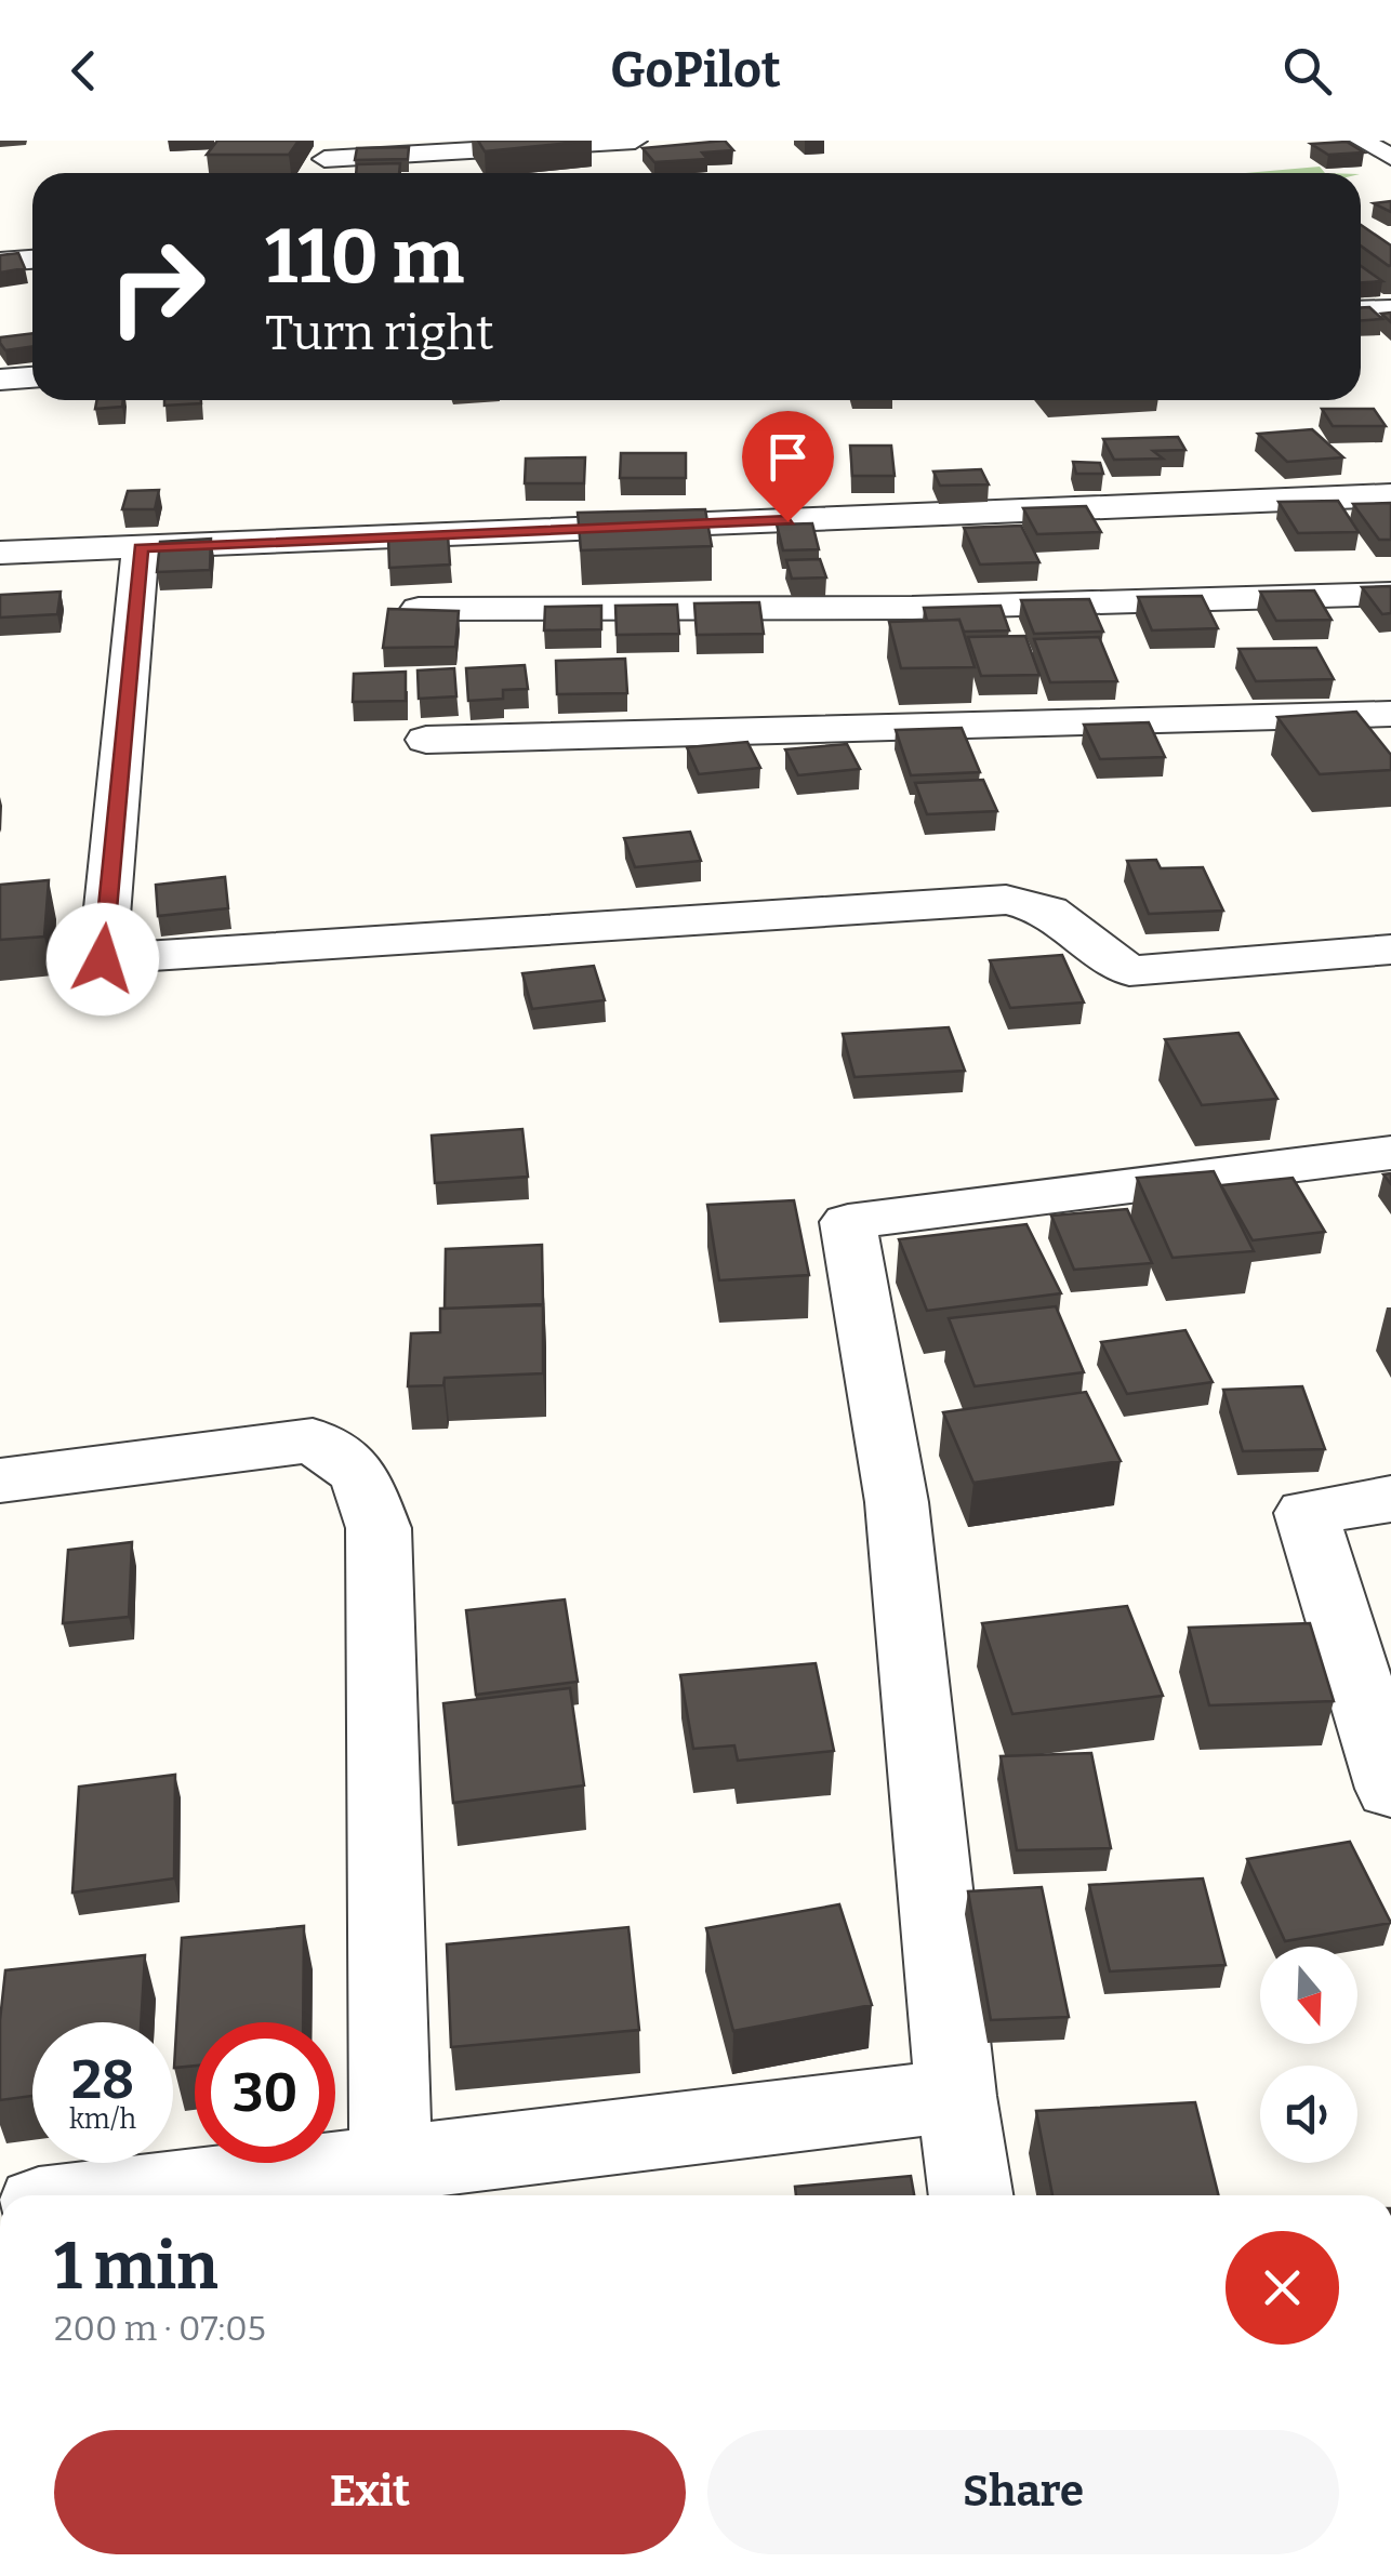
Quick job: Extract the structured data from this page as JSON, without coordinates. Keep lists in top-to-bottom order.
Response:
{
  "north": "bottom",
  "page": {
    "header": "GoPilot",
    "turn": ["110 m", "Turn right"],
    "speed": "28 km/h",
    "limit": "30",
    "heading": ["1 min", "200 m · 07:05"],
    "buttons": ["Exit", "Share"]
  }
}
